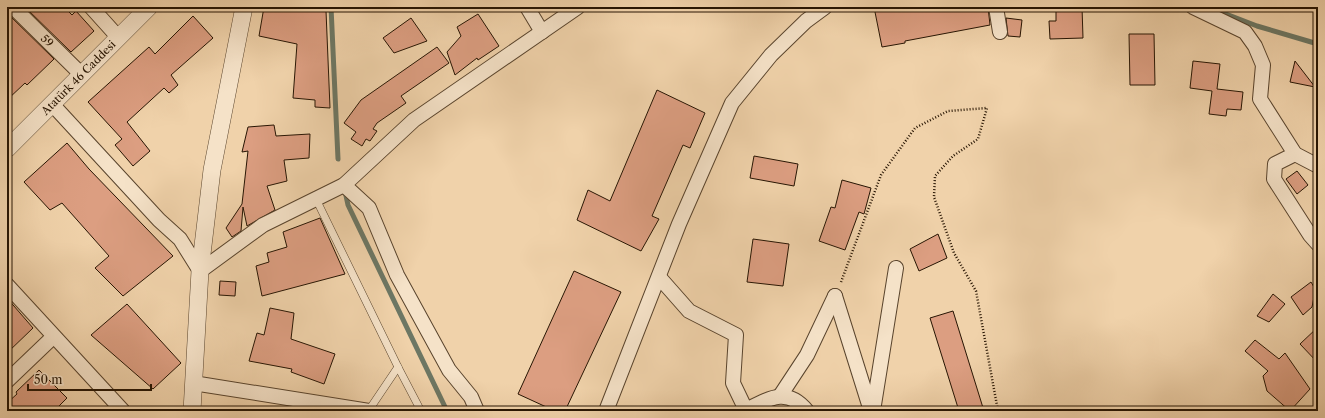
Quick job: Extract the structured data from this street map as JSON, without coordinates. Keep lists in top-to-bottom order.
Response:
{
  "streets": {
    "street": ["59", "Atatürk 46 Caddesi"]
  },
  "crossings": [
    ["59", "Atatürk 46 Caddesi"]
  ],
  "scale_bar": "50 m"
}
